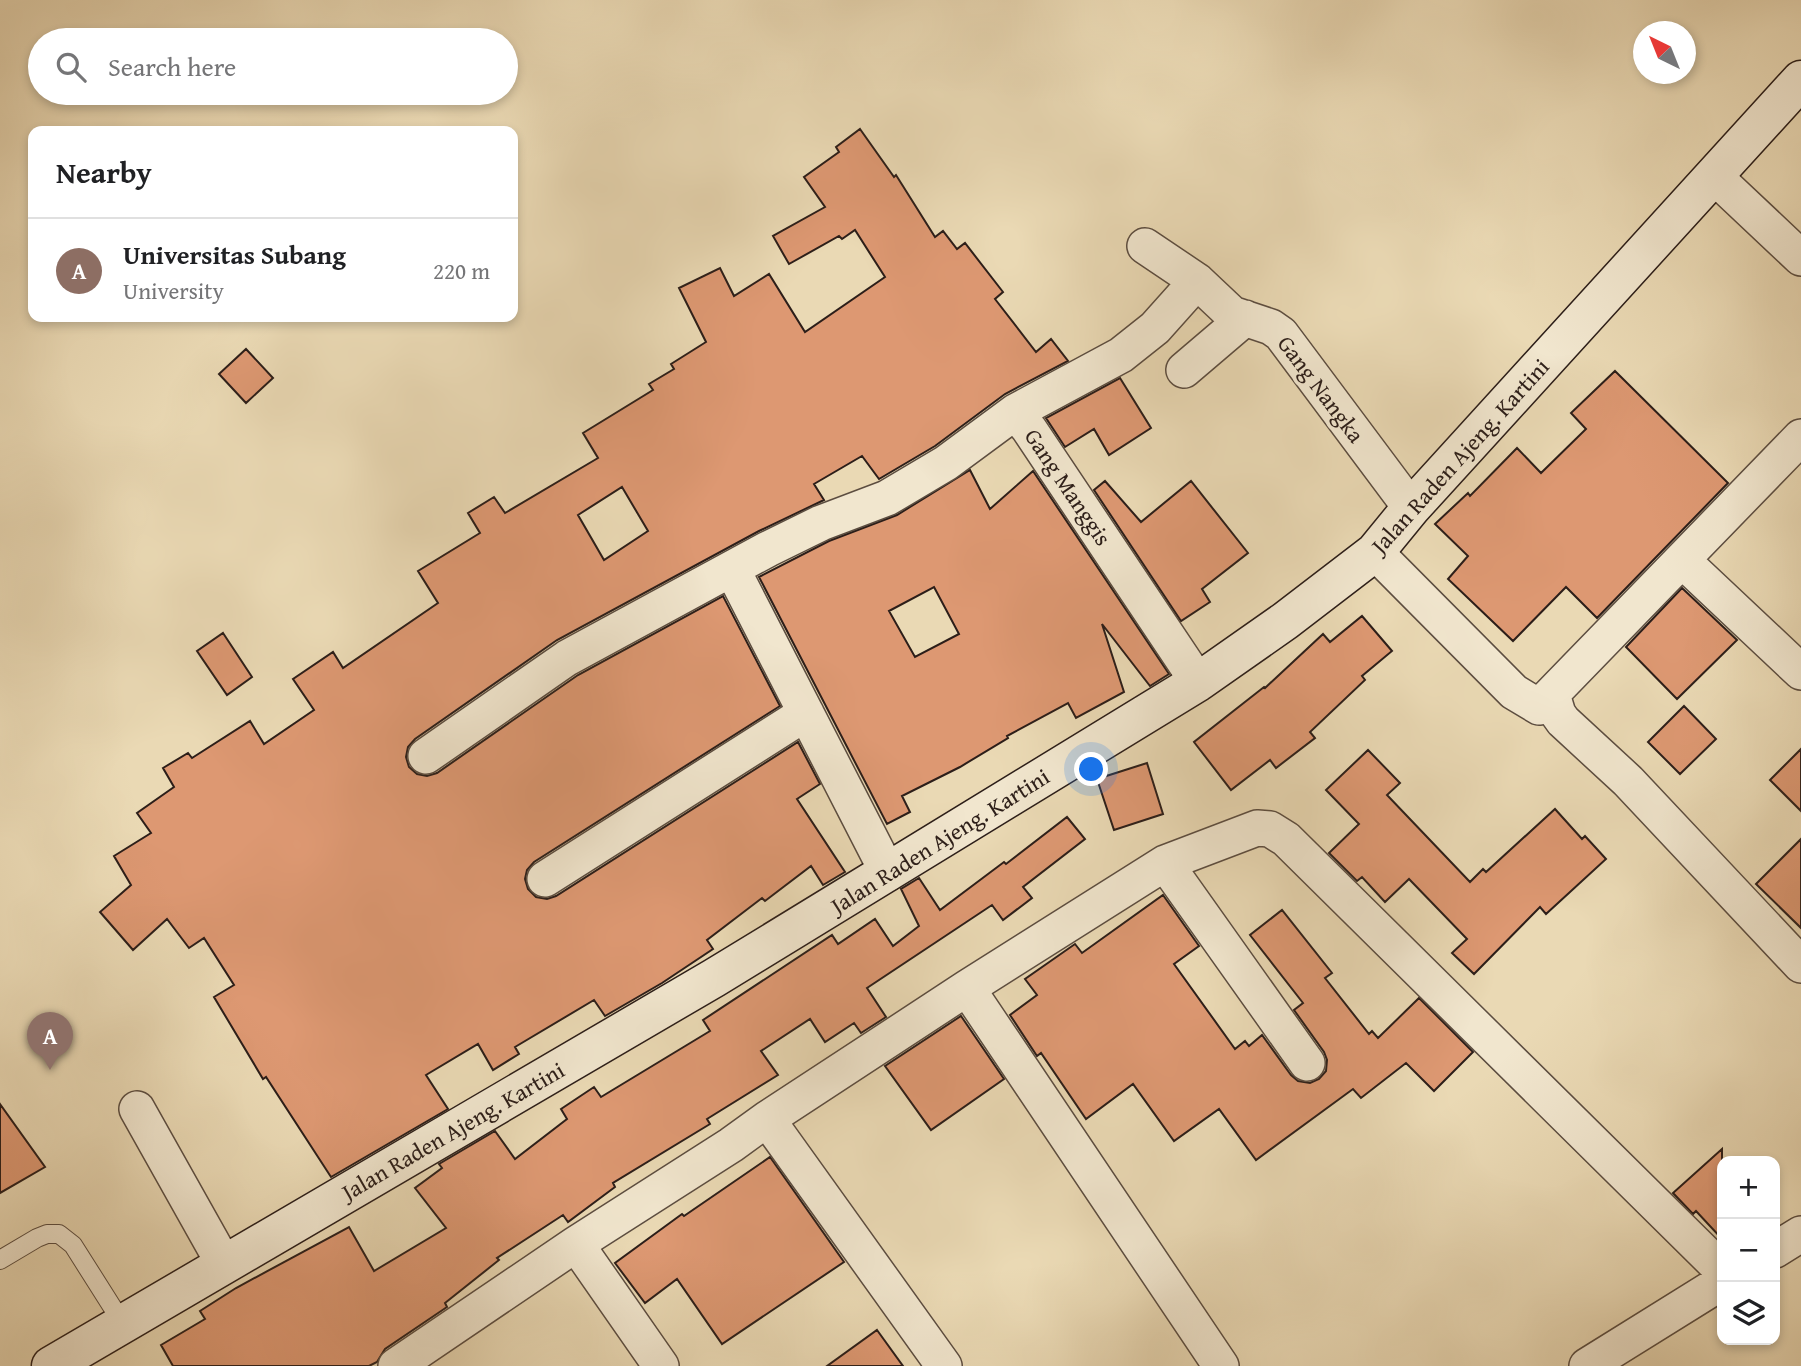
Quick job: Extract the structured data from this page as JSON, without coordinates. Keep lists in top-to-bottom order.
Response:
{
  "streets": {
    "main road": ["Jalan Raden Ajeng. Kartini"],
    "street": ["Gang Nangka", "Gang Manggis"]
  },
  "crossings": [
    ["Gang Nangka", "Jalan Raden Ajeng. Kartini"],
    ["Gang Nangka", "Gang Manggis"],
    ["Jalan Raden Ajeng. Kartini", "Gang Manggis"]
  ],
  "north": "top left",
  "page": {
    "search": "Search here",
    "heading": "Nearby",
    "list": [
      {
        "mark": "A",
        "name": "Universitas Subang",
        "note": "University",
        "value": "220 m"
      }
    ],
    "pins": "A",
    "map_buttons": ["+", "−"]
  }
}
